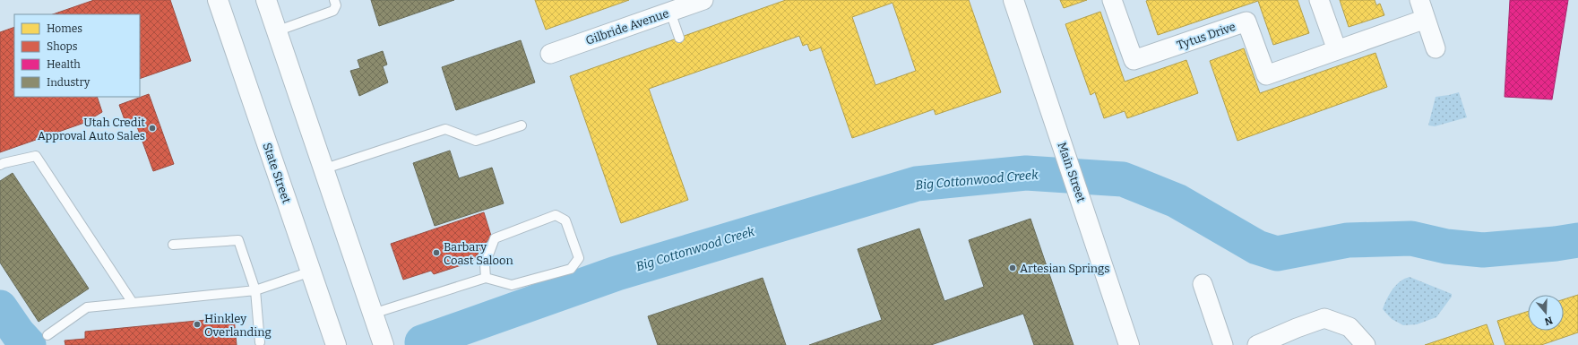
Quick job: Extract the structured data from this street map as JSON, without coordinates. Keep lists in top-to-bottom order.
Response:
{
  "streets": {
    "main road": ["Main Street", "State Street"],
    "street": ["Gilbride Avenue", "Tytus Drive"]
  },
  "water": ["Big Cottonwood Creek"],
  "places": [
    "Utah Credit Approval Auto Sales",
    "Barbary Coast Saloon",
    "Artesian Springs",
    "Hinkley Overlanding"
  ],
  "legend": [
    "Homes",
    "Shops",
    "Health",
    "Industry"
  ],
  "north": "bottom"
}
